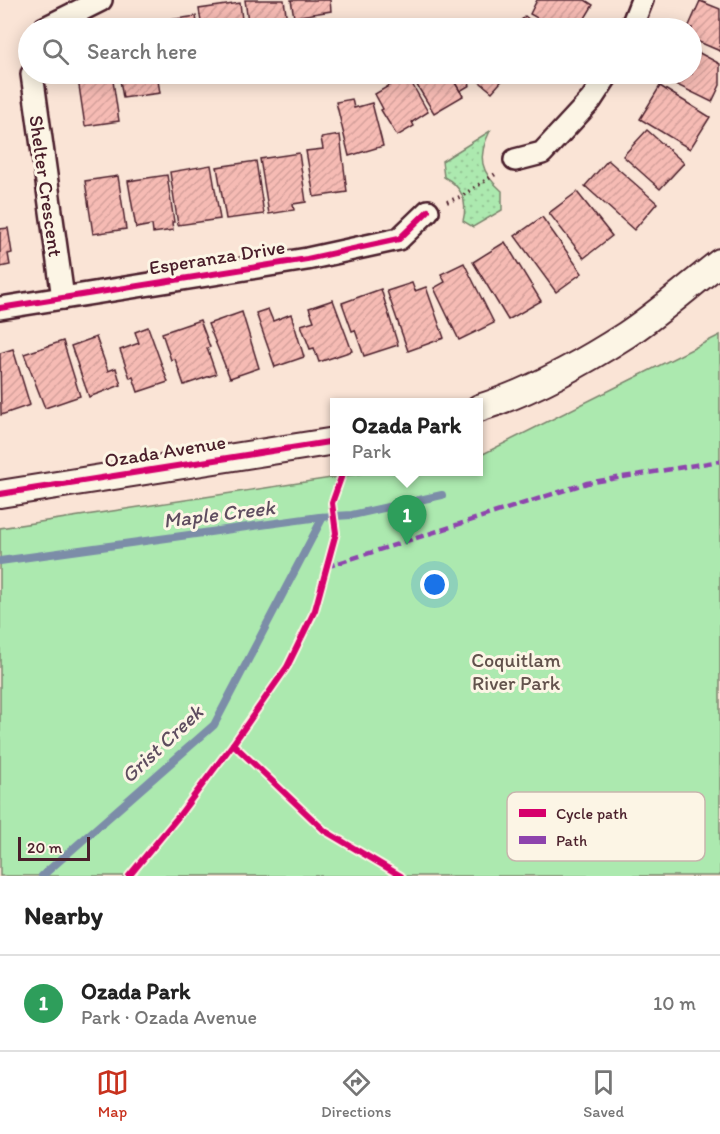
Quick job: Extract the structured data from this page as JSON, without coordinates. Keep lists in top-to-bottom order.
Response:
{
  "streets": {
    "street": ["Shelter Crescent", "Esperanza Drive", "Ozada Avenue"]
  },
  "crossings": [
    ["Shelter Crescent", "Esperanza Drive"]
  ],
  "water": ["Maple Creek", "Grist Creek"],
  "parks": ["Coquitlam River Park"],
  "legend": ["Cycle path", "Path"],
  "scale_bar": "20 m",
  "page": {
    "search": "Search here",
    "popup": ["Ozada Park", "Park"],
    "pins": "1",
    "scale": "20 m",
    "heading": "Nearby",
    "list": [
      {
        "mark": "1",
        "name": "Ozada Park",
        "note": "Park · Ozada Avenue",
        "value": "10 m"
      }
    ],
    "nav": ["Map", "Directions", "Saved"]
  }
}
